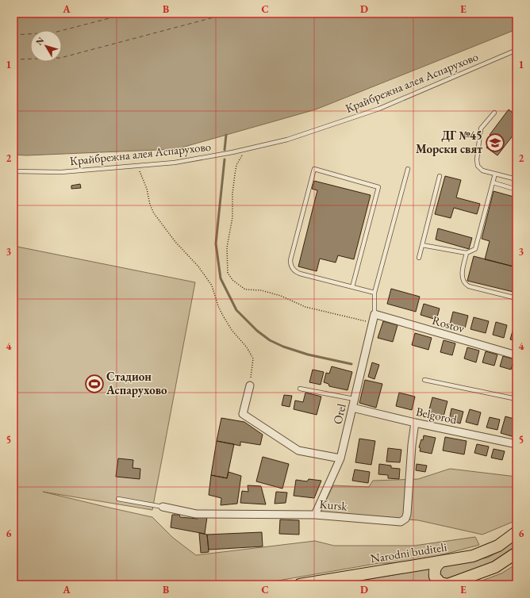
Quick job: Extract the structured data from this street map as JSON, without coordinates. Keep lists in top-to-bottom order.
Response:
{
  "streets": {
    "main road": ["Narodni buditeli"],
    "street": [
      "Rostov",
      "Orel",
      "Belgorod",
      "Kursk"
    ],
    "lane": ["Крайбрежна алея Аспарухово"]
  },
  "crossings": [
    ["Rostov", "Orel"],
    ["Orel", "Belgorod"],
    ["Orel", "Kursk"],
    ["Belgorod", "Kursk"]
  ],
  "places": {
    "school or university": ["ДГ №45 Морски свят"],
    "sports": ["Стадион Аспарухово"]
  },
  "north": "top left",
  "grid": {
    "columns": [
      "A",
      "B",
      "C",
      "D",
      "E"
    ],
    "rows": [
      "1",
      "2",
      "3",
      "4",
      "5",
      "6"
    ]
  }
}
